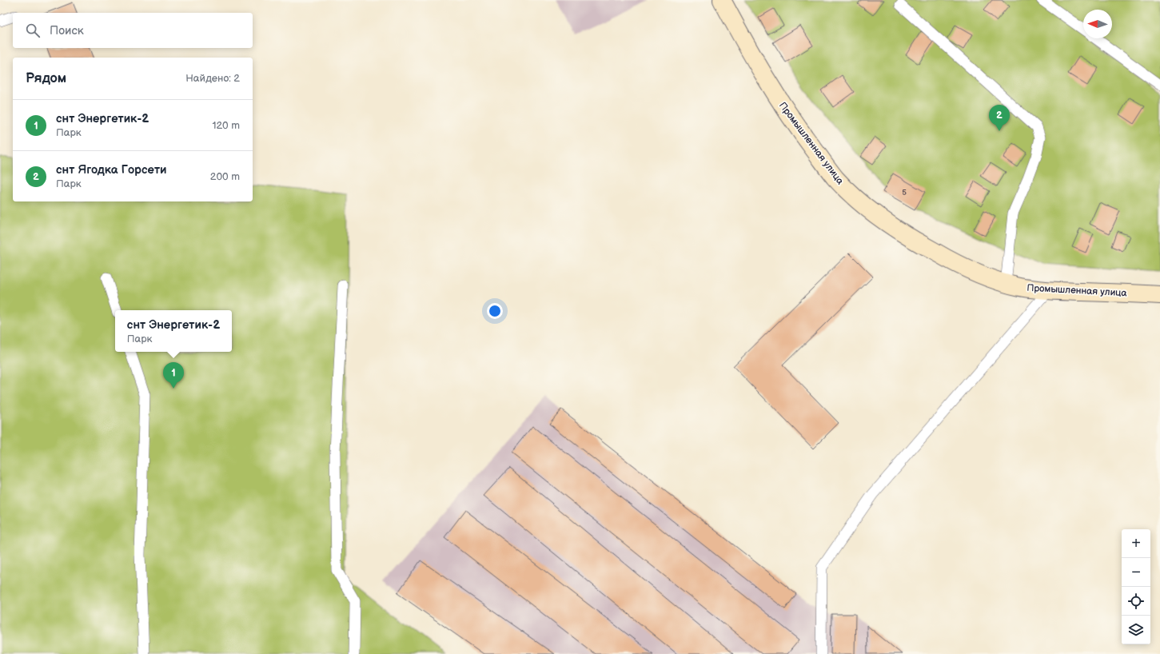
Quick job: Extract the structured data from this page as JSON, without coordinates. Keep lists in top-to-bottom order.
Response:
{
  "streets": {
    "main road": ["Промышленная улица"]
  },
  "house_numbers": ["5"],
  "north": "left",
  "page": {
    "search": "Поиск",
    "heading": ["Рядом", "Найдено: 2"],
    "list": [
      {
        "mark": "1",
        "name": "снт Энергетик-2",
        "note": "Парк",
        "value": "120 m"
      },
      {
        "mark": "2",
        "name": "снт Ягодка Горсети",
        "note": "Парк",
        "value": "200 m"
      }
    ],
    "pins": ["2", "1"],
    "popup": ["снт Энергетик-2", "Парк"],
    "map_buttons": ["+", "−"]
  }
}
